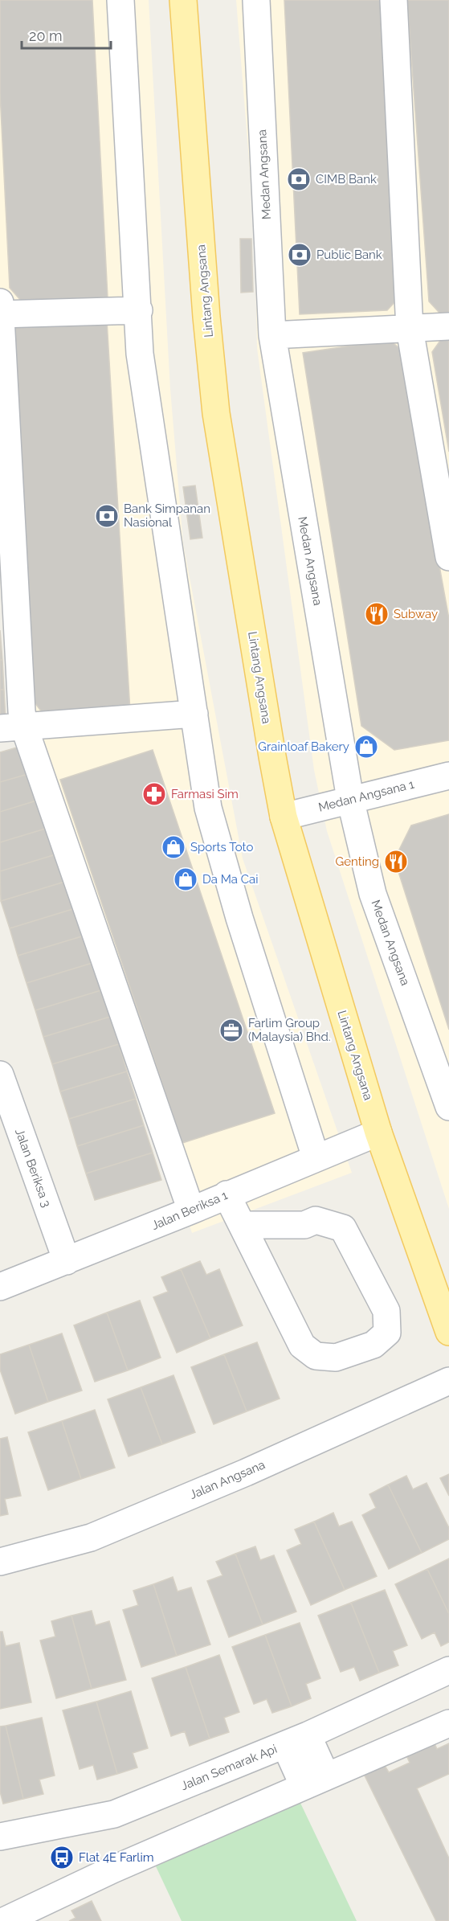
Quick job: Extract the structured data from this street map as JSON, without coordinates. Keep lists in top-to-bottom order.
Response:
{
  "streets": {
    "main road": ["Lintang Angsana"],
    "street": [
      "Medan Angsana",
      "Medan Angsana 1",
      "Jalan Beriksa 3",
      "Jalan Beriksa 1",
      "Jalan Angsana",
      "Jalan Semarak Api"
    ]
  },
  "crossings": [
    ["Medan Angsana", "Medan Angsana 1"],
    ["Lintang Angsana", "Medan Angsana 1"],
    ["Lintang Angsana", "Jalan Beriksa 1"],
    ["Jalan Beriksa 3", "Jalan Beriksa 1"]
  ],
  "places": {
    "bank": ["CIMB Bank", "Public Bank", "Bank Simpanan Nasional"],
    "restaurant": ["Subway", "Genting"],
    "shop": ["Grainloaf Bakery", "Sports Toto", "Da Ma Cai"],
    "pharmacy": ["Farmasi Sim"],
    "office": ["Farlim Group (Malaysia) Bhd."],
    "bus stop": ["Flat 4E Farlim"]
  },
  "scale_bar": "20 m"
}
